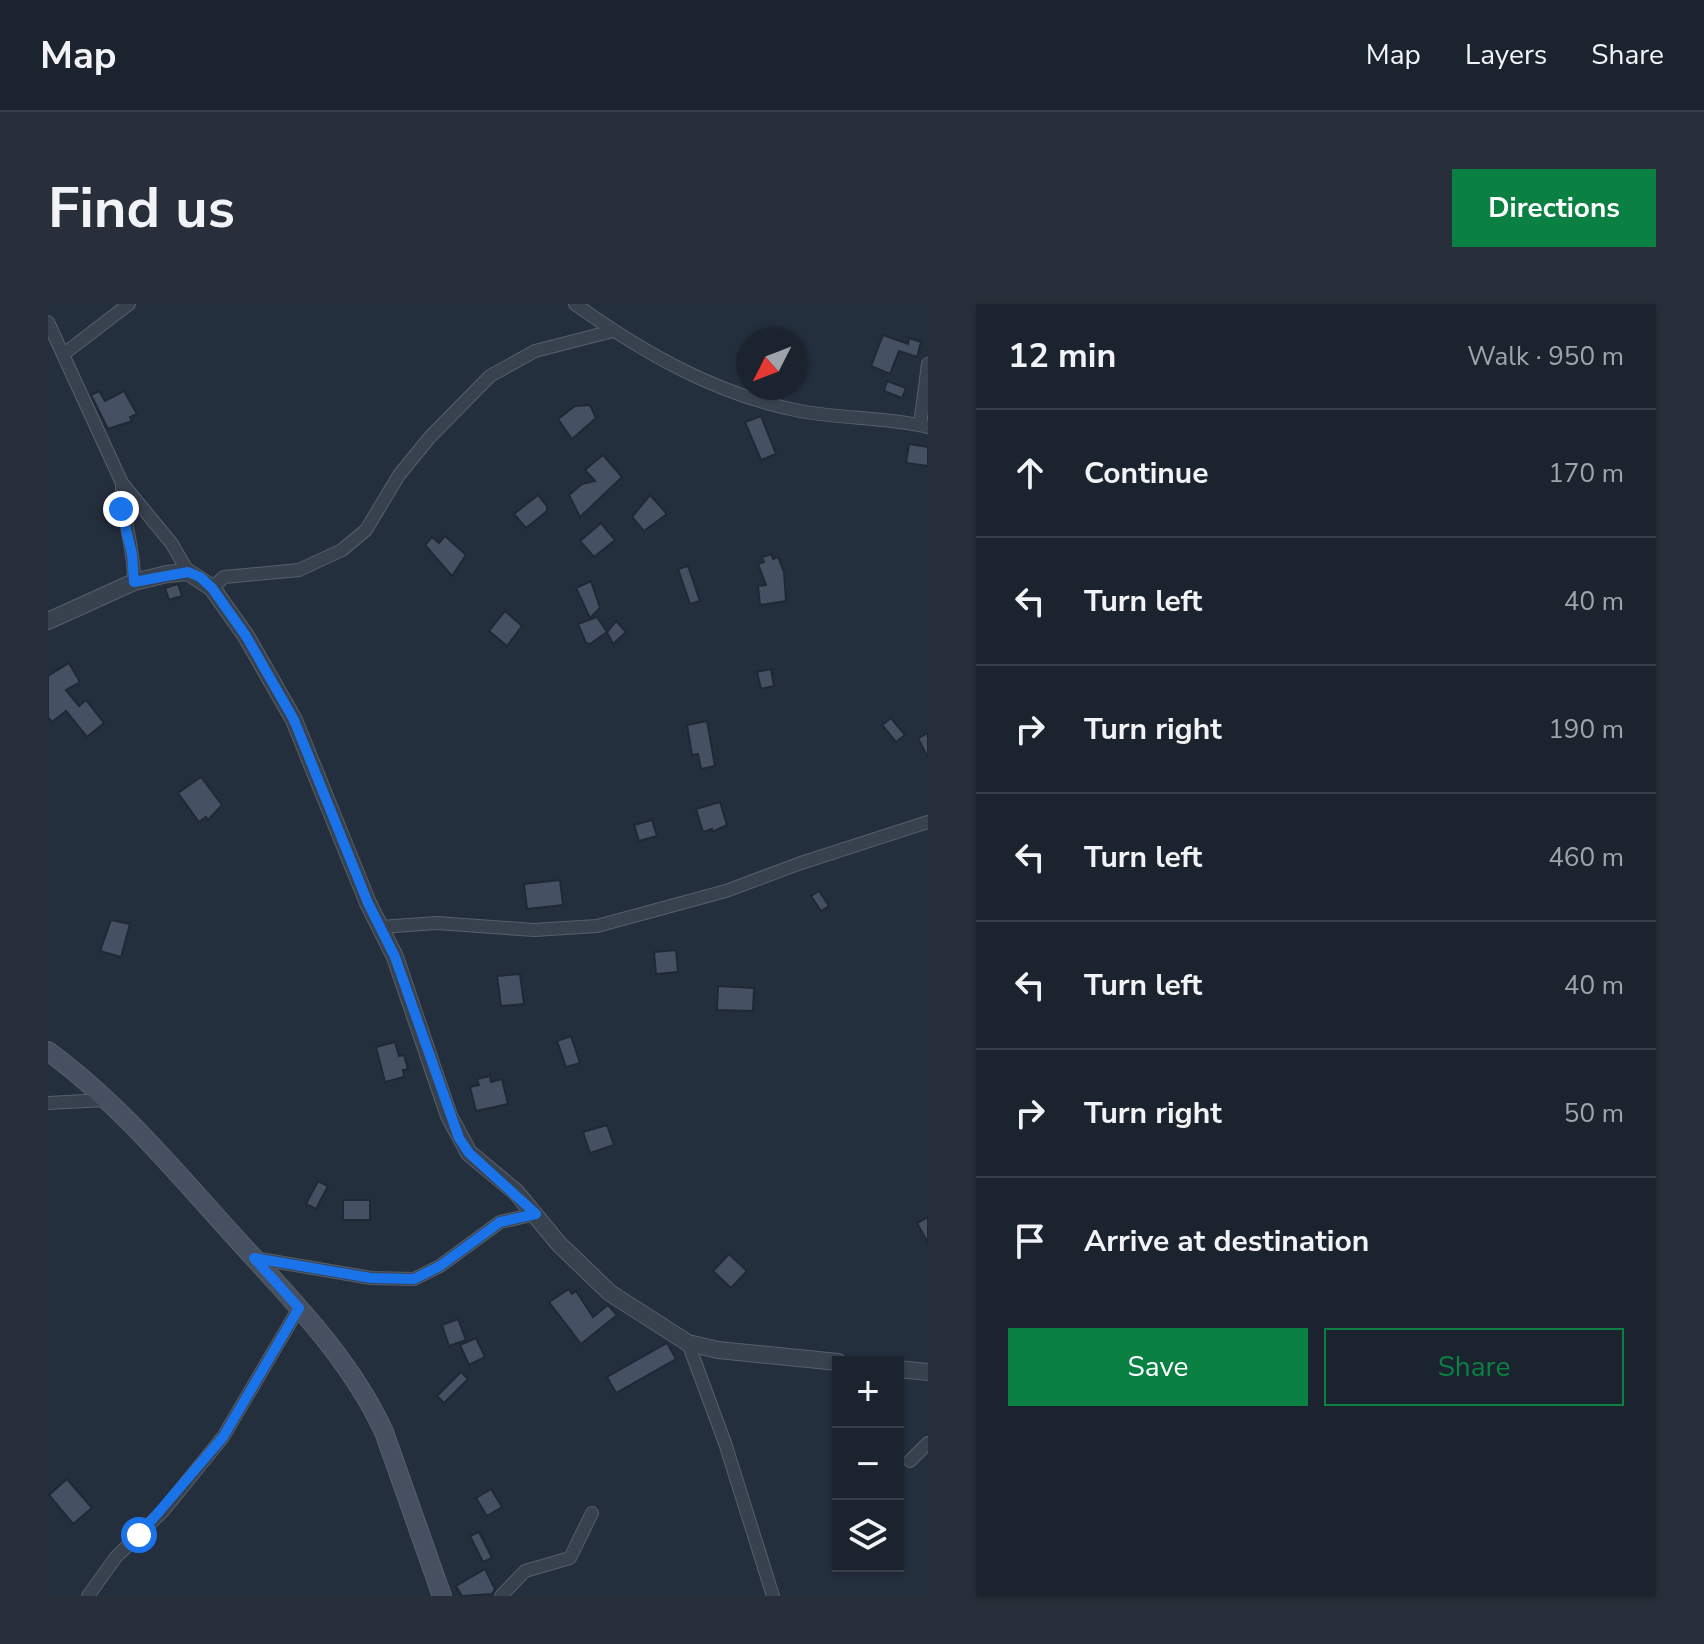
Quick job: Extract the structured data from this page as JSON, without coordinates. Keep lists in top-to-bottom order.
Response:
{
  "north": "bottom left",
  "page": {
    "header": "Map",
    "nav": ["Map", "Layers", "Share"],
    "buttons": [
      "Directions",
      ["Save", "Share"]
    ],
    "title": "Find us",
    "heading": ["12 min", "Walk · 950 m"],
    "list": [
      ["Continue", "170 m"],
      ["Turn left", "40 m"],
      ["Turn right", "190 m"],
      ["Turn left", "460 m"],
      ["Turn left", "40 m"],
      ["Turn right", "50 m"],
      "Arrive at destination"
    ],
    "map_buttons": ["+", "−"]
  }
}
